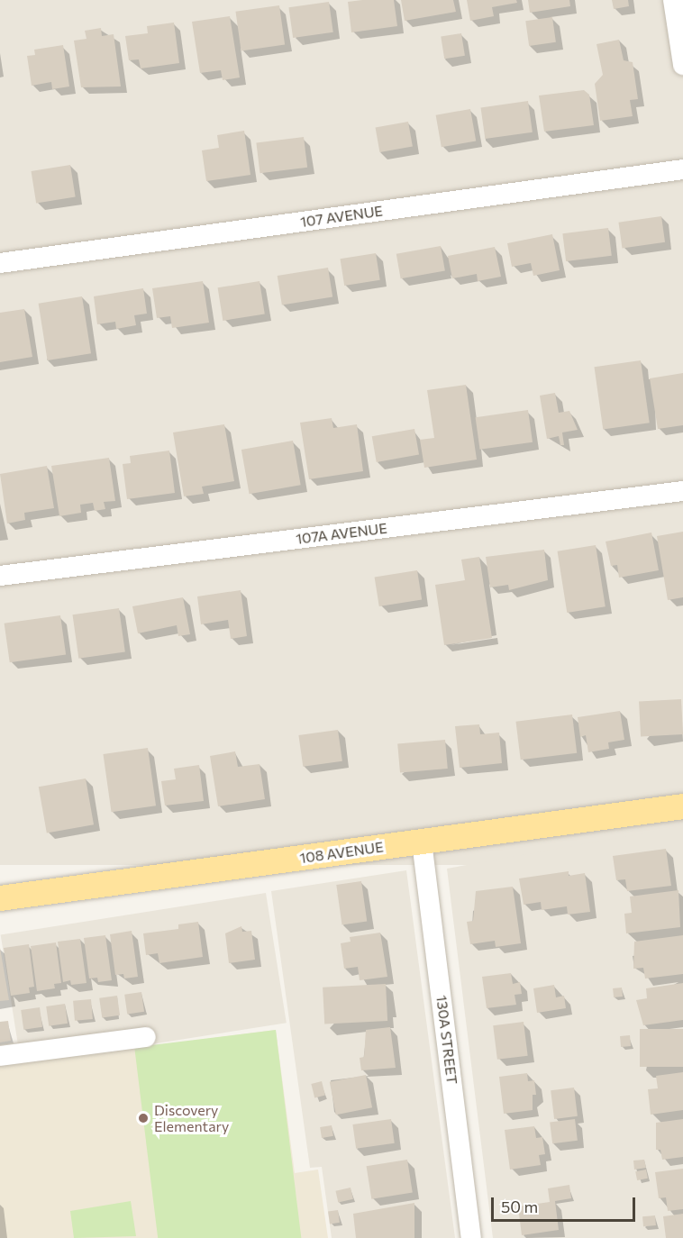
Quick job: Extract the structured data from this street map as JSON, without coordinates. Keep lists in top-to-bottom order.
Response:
{
  "streets": {
    "main road": ["108 AVENUE"],
    "street": ["107 AVENUE", "107A AVENUE", "130A STREET"]
  },
  "crossings": [
    ["108 AVENUE", "130A STREET"]
  ],
  "places": ["Discovery Elementary"],
  "scale_bar": "50 m"
}
